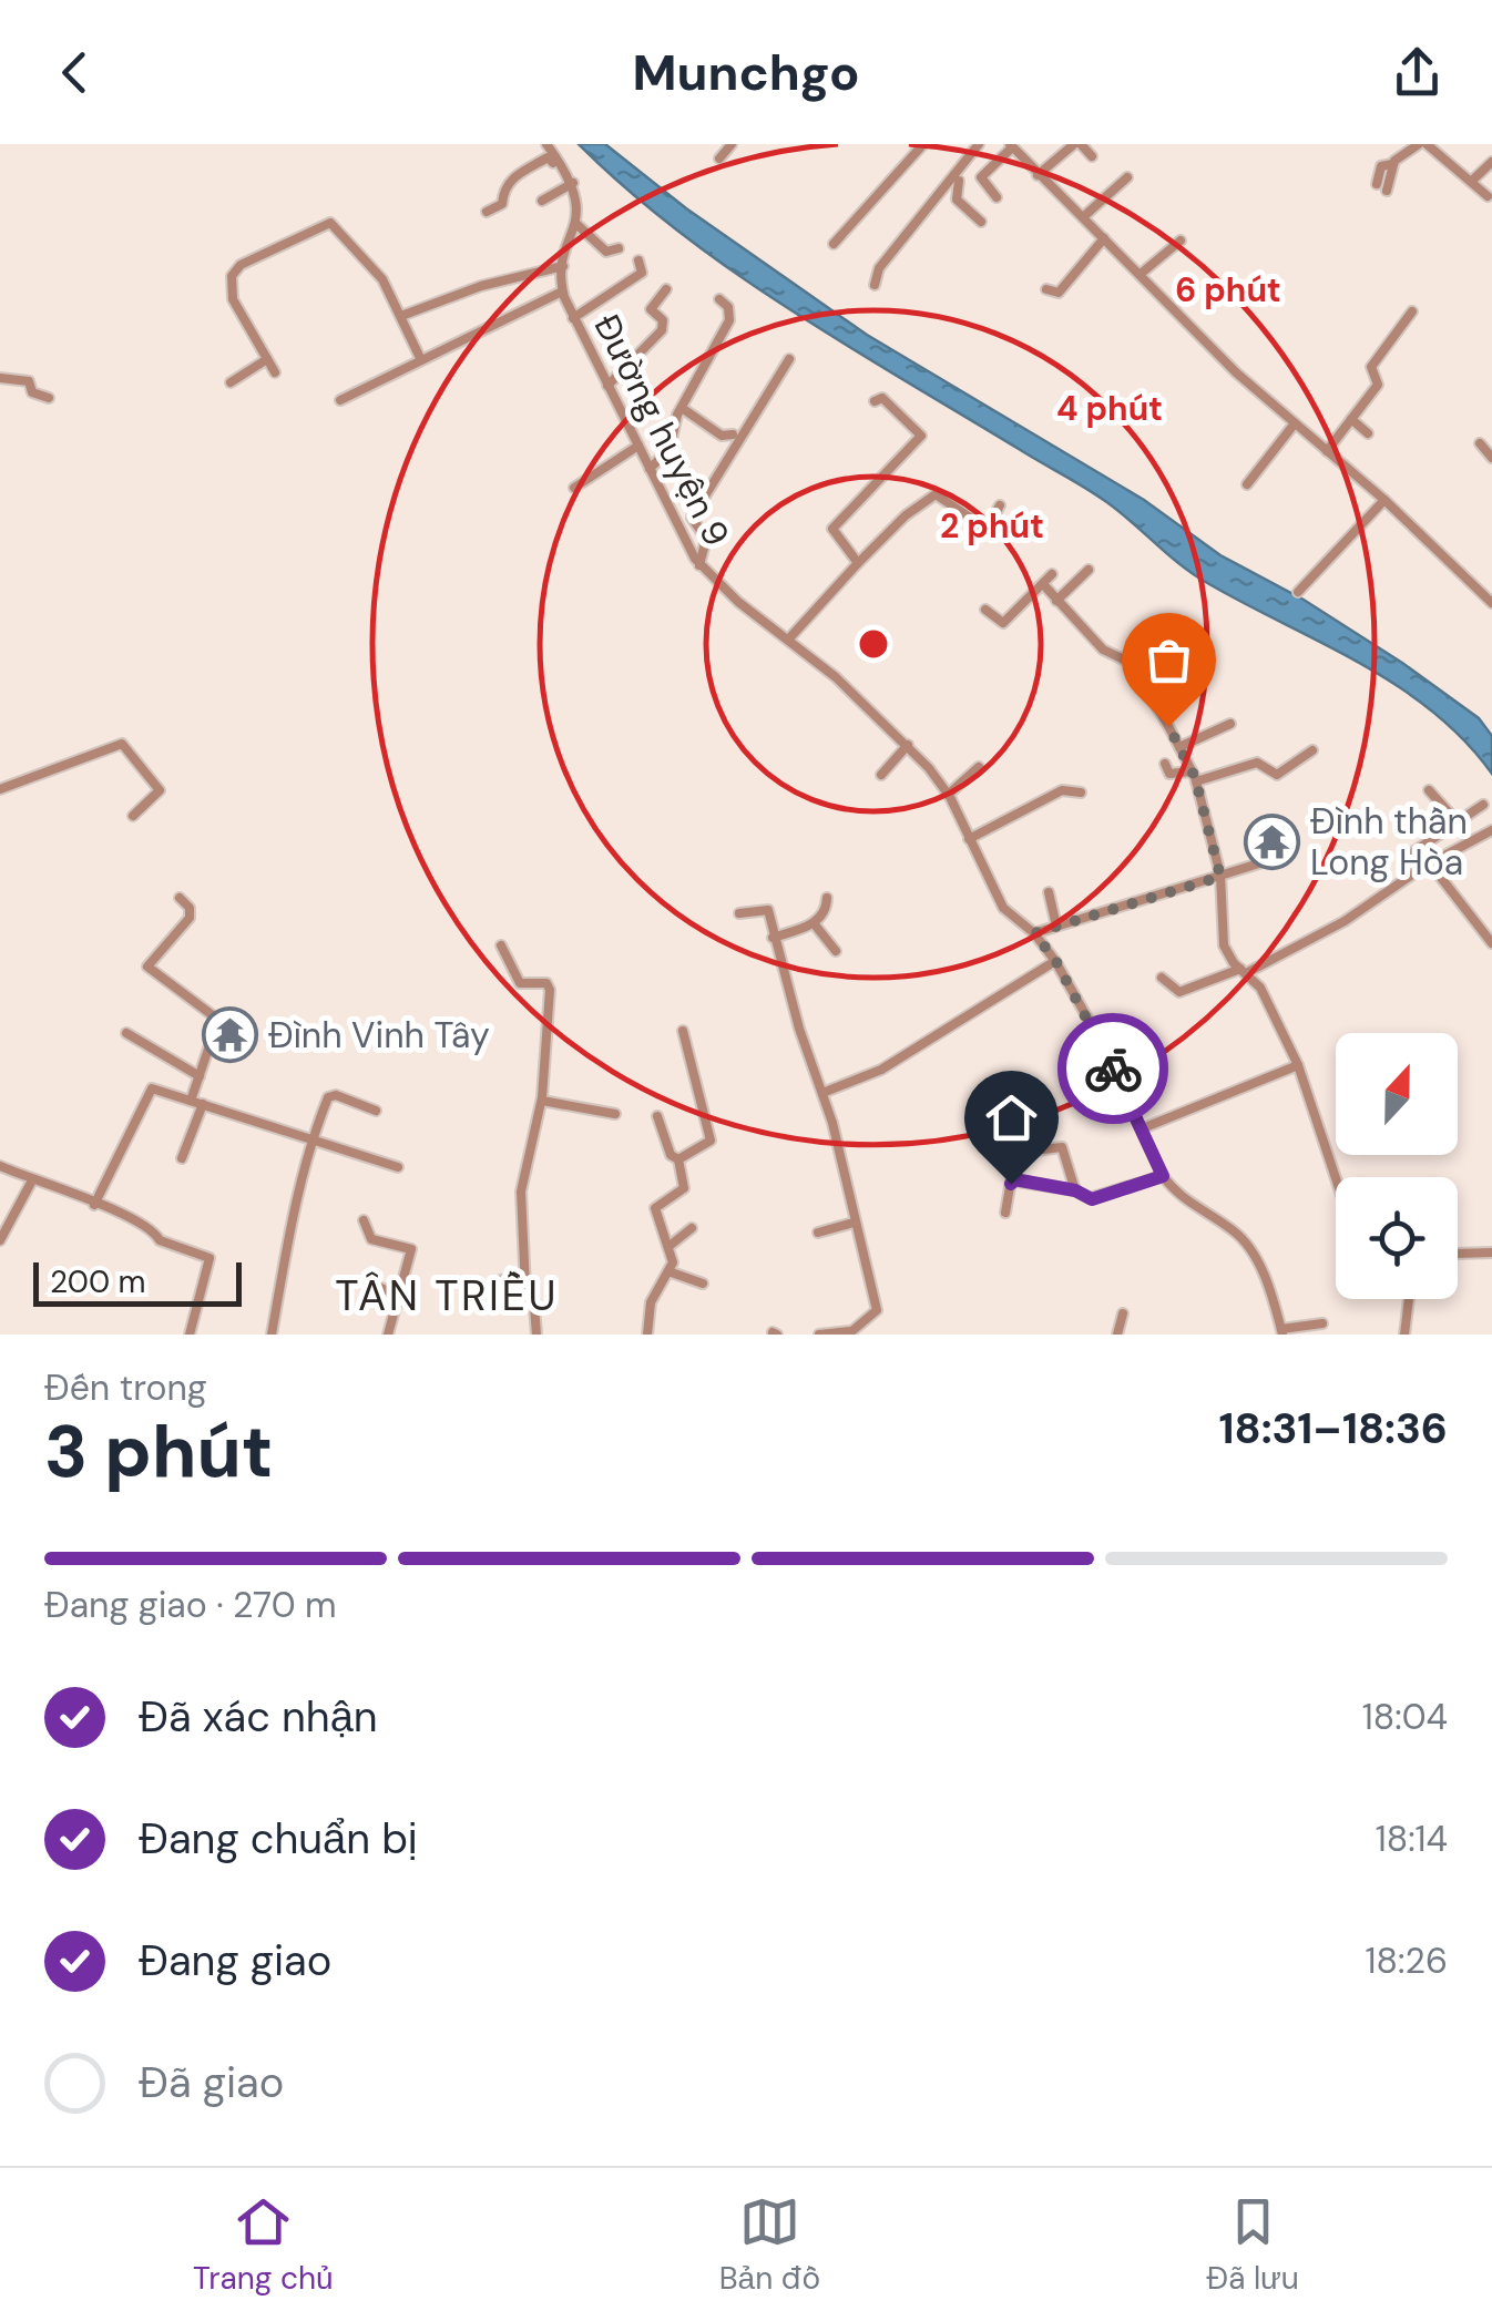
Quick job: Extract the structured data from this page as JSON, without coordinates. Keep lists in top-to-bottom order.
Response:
{
  "streets": {
    "street": ["Đường huyện 9"]
  },
  "districts": ["TÂN TRIỀU"],
  "places": {
    "temple": ["Đình thần Long Hòa", "Đình Vinh Tây"]
  },
  "scale_bar": "200 m",
  "north": "top",
  "page": {
    "header": "Munchgo",
    "scale": "200 m",
    "heading": ["3 phút", "Đến trong", "18:31–18:36"],
    "bar": "Đang giao · 270 m",
    "list": [
      ["Đã xác nhận", "18:04"],
      ["Đang chuẩn bị", "18:14"],
      ["Đang giao", "18:26"],
      "Đã giao"
    ],
    "tabs": ["Trang chủ", "Bản đồ", "Đã lưu"]
  },
  "rings": ["6 phút", "4 phút", "2 phút"]
}
